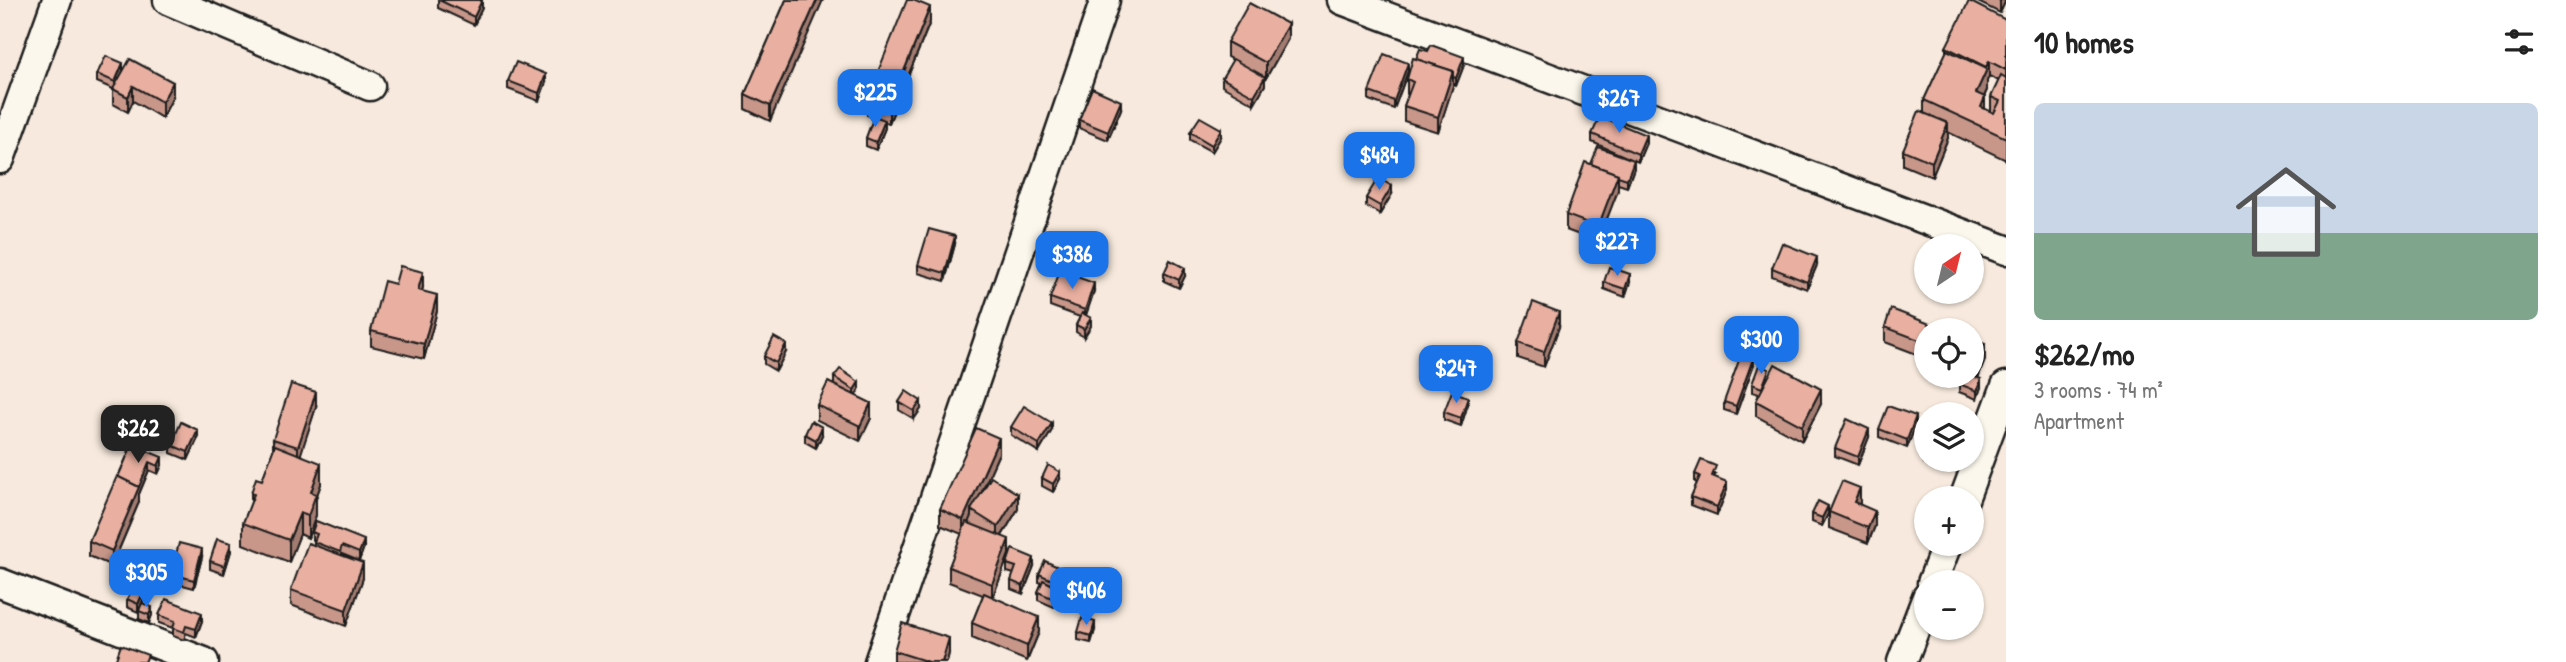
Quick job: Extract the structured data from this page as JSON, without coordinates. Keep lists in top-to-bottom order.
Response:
{
  "north": "top right",
  "page": {
    "heading": "10 homes",
    "price": [
      "$225",
      "$267",
      "$484",
      "$227",
      "$386",
      "$300",
      "$247",
      "$262",
      "$305",
      "$406"
    ],
    "list": [
      {
        "name": "$262/mo",
        "note": "3 rooms · 74 m² · Apartment"
      }
    ],
    "map_buttons": ["+", "−"]
  }
}
